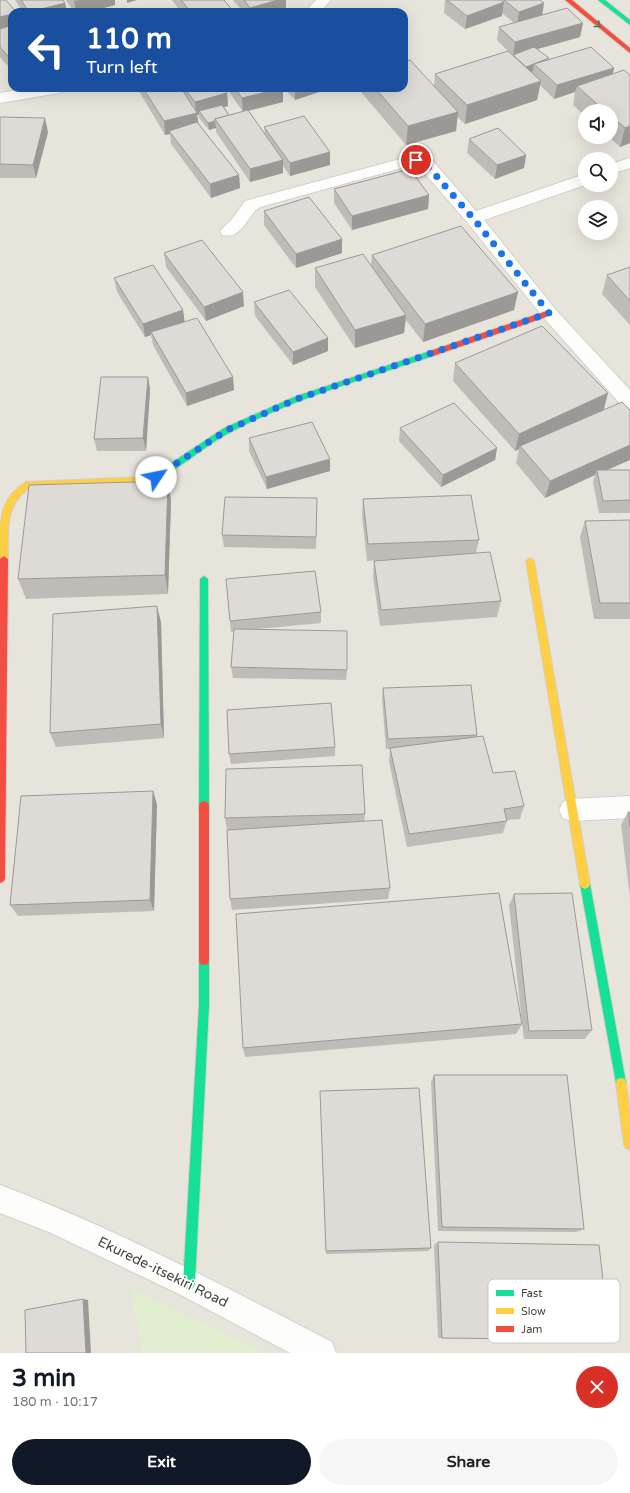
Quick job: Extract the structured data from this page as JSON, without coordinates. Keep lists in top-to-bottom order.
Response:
{
  "streets": {
    "street": ["Ekurede-itsekiri Road"]
  },
  "legend": ["Fast", "Slow", "Jam"],
  "page": {
    "turn": ["110 m", "Turn left"],
    "heading": ["3 min", "180 m · 10:17"],
    "buttons": ["Exit", "Share"]
  }
}
